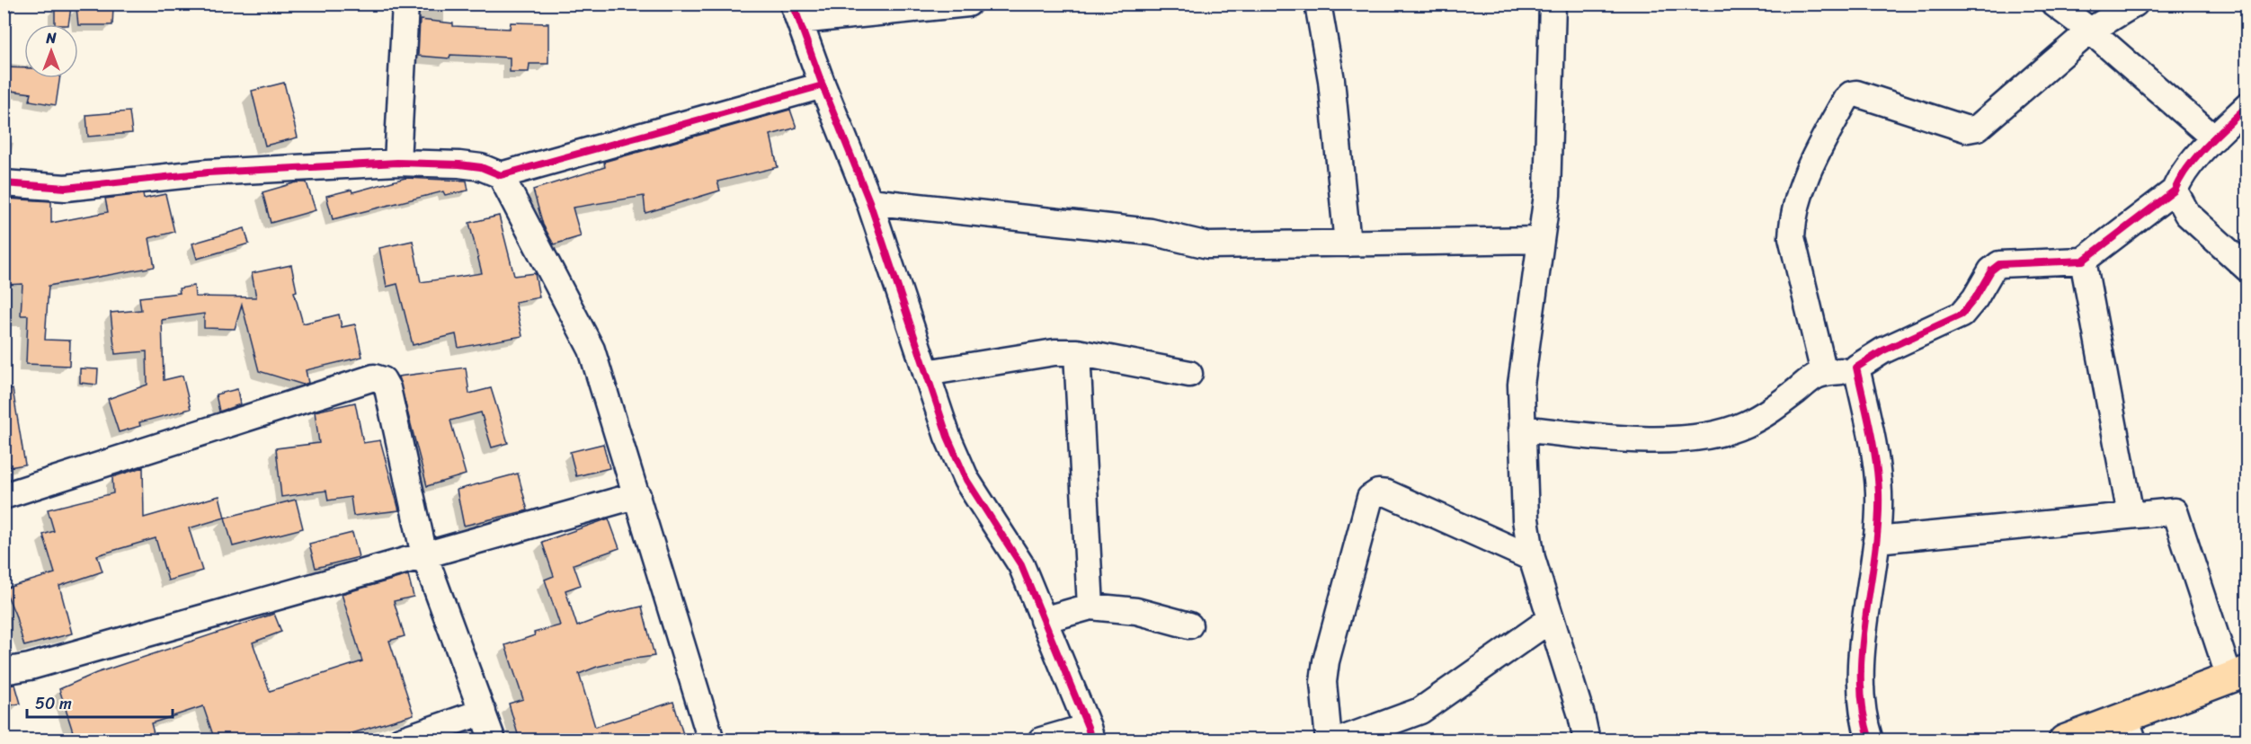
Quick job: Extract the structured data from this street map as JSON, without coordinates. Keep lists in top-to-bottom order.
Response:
{
  "scale_bar": "50 m",
  "north": "top"
}
